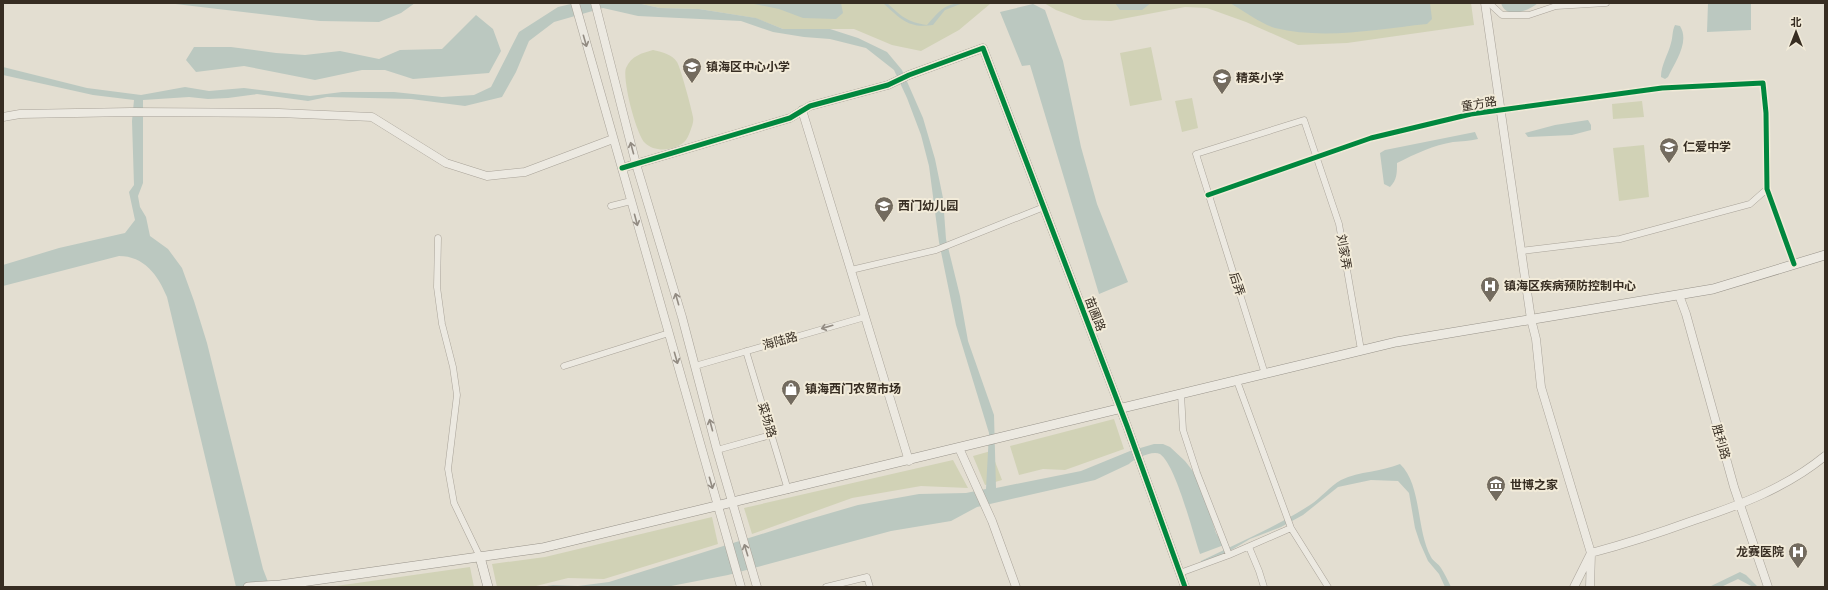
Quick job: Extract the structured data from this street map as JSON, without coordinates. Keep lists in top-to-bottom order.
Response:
{
  "streets": {
    "street": [
      "童方路",
      "刘家弄",
      "后弄",
      "苗圃路",
      "海陆路",
      "菜场路",
      "胜利路"
    ]
  },
  "crossings": [
    ["童方路", "刘家弄"],
    ["童方路", "后弄"],
    ["刘家弄", "后弄"],
    ["海陆路", "菜场路"]
  ],
  "one_way": ["海陆路"],
  "places": {
    "school or university": [
      "镇海区中心小学",
      "精英小学",
      "仁爱中学",
      "西门幼儿园"
    ],
    "hospital": ["镇海区疾病预防控制中心", "龙赛医院"],
    "shop": ["镇海西门农贸市场"],
    "museum": ["世博之家"]
  },
  "north": "top"
}
